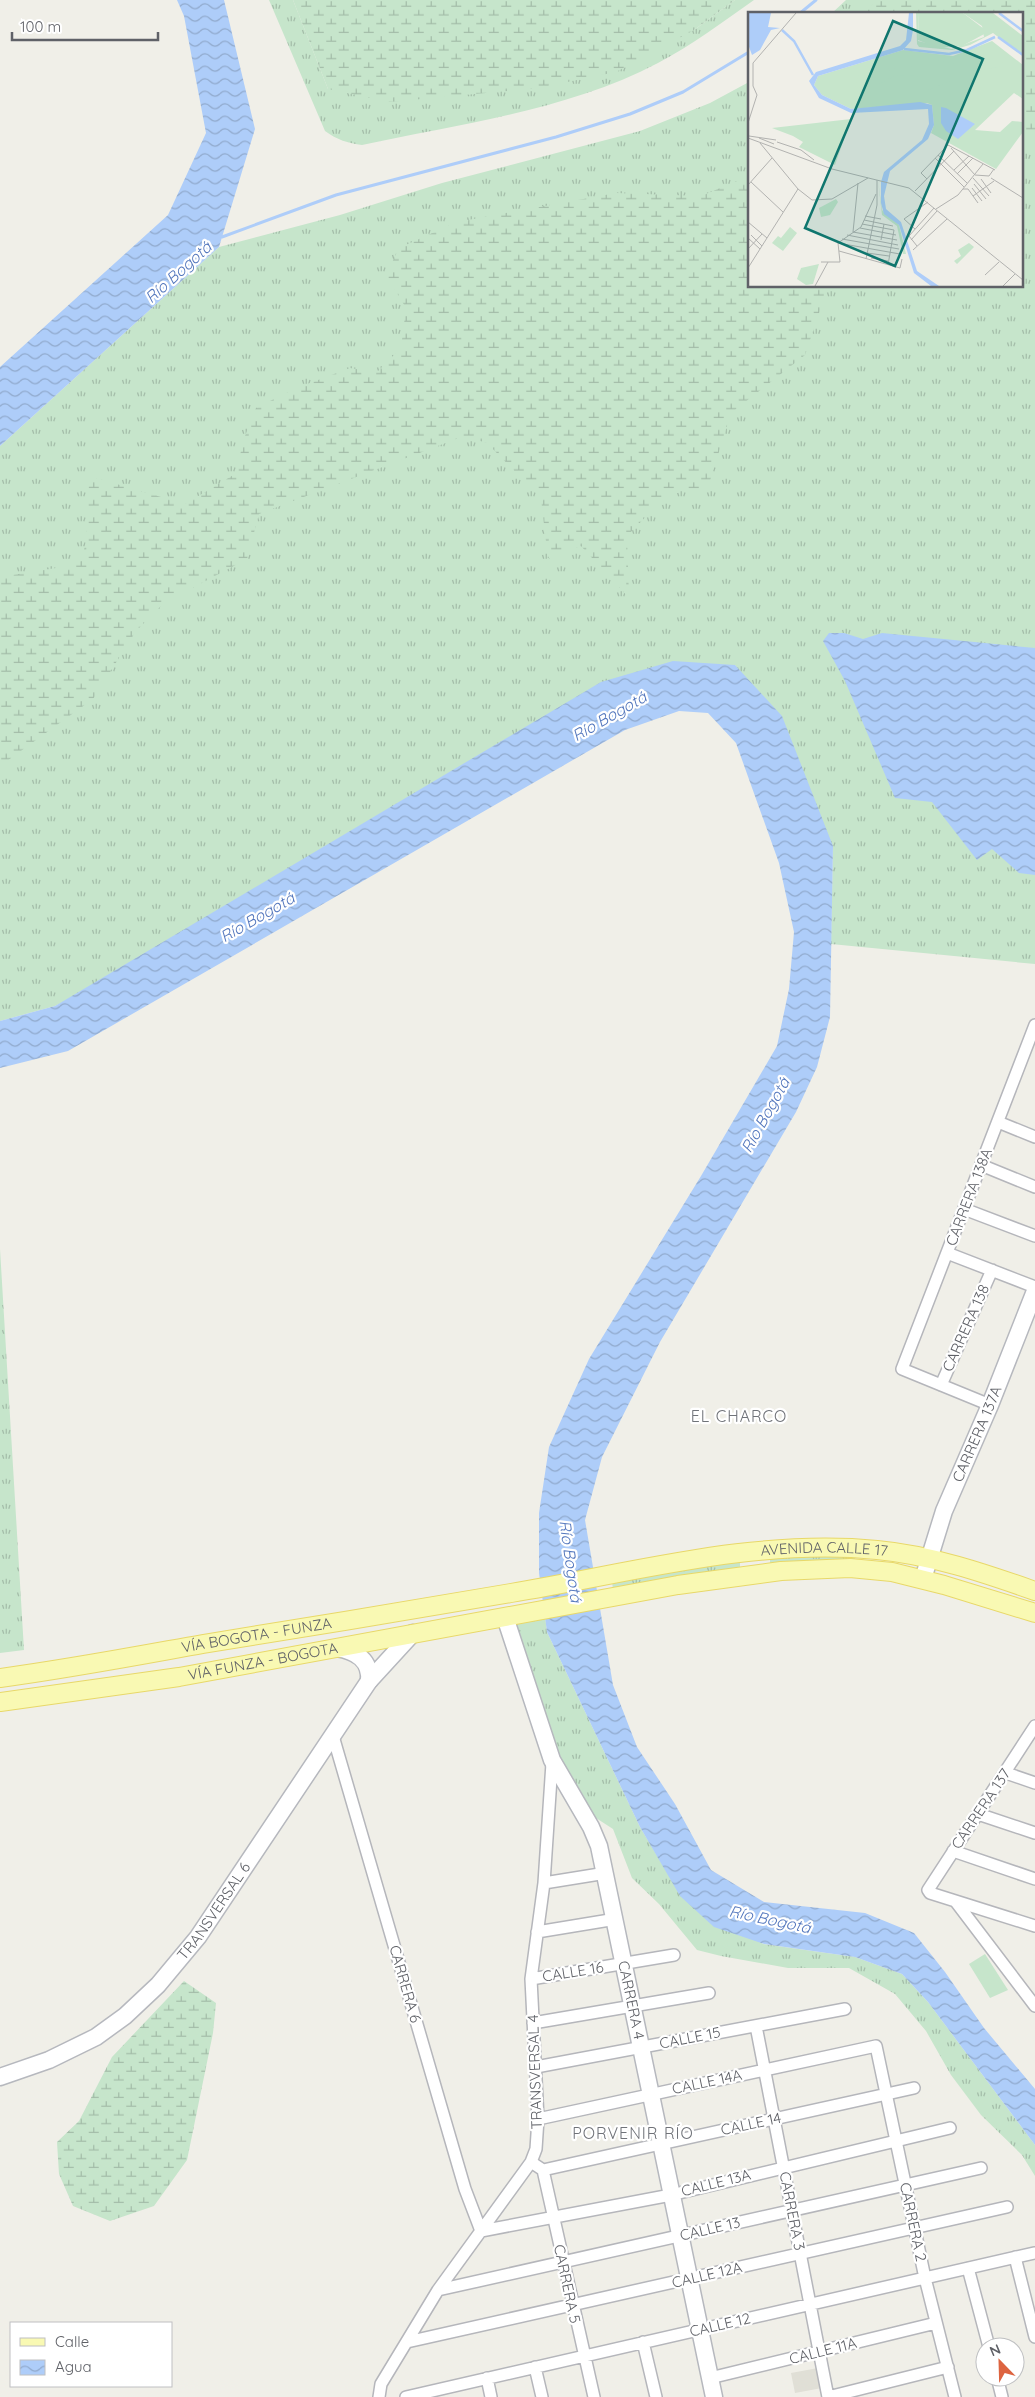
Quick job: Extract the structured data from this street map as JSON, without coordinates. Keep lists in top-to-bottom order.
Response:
{
  "streets": {
    "main road": ["AVENIDA CALLE 17", "VÍA BOGOTA - FUNZA", "VÍA FUNZA - BOGOTA"],
    "street": [
      "CARRERA 138A",
      "CARRERA 138",
      "CARRERA 137A",
      "CARRERA 137",
      "TRANSVERSAL 6",
      "CALLE 16",
      "CARRERA 6",
      "CARRERA 4",
      "CALLE 15",
      "TRANSVERSAL 4",
      "CALLE 14A",
      "CALLE 14",
      "CALLE 13A",
      "CARRERA 3",
      "CARRERA 2",
      "CALLE 13",
      "CALLE 12A",
      "CARRERA 5",
      "CALLE 12",
      "CALLE 11A"
    ]
  },
  "crossings": [
    ["CARRERA 138A", "CARRERA 138"],
    ["CARRERA 137A", "AVENIDA CALLE 17"],
    ["AVENIDA CALLE 17", "VÍA BOGOTA - FUNZA"],
    ["AVENIDA CALLE 17", "VÍA FUNZA - BOGOTA"],
    ["VÍA FUNZA - BOGOTA", "TRANSVERSAL 6"],
    ["VÍA FUNZA - BOGOTA", "CARRERA 4"],
    ["TRANSVERSAL 6", "CARRERA 6"],
    ["CALLE 16", "CARRERA 4"],
    ["CALLE 16", "TRANSVERSAL 4"],
    ["CARRERA 6", "TRANSVERSAL 4"],
    ["CARRERA 6", "CALLE 13A"],
    ["CARRERA 4", "CALLE 15"],
    ["CARRERA 4", "TRANSVERSAL 4"],
    ["CARRERA 4", "CALLE 14A"],
    ["CARRERA 4", "CALLE 14"],
    ["CARRERA 4", "CALLE 13A"],
    ["CARRERA 4", "CALLE 13"],
    ["CARRERA 4", "CALLE 12A"],
    ["CARRERA 4", "CALLE 12"],
    ["CARRERA 4", "CALLE 11A"],
    ["CALLE 15", "TRANSVERSAL 4"],
    ["CALLE 15", "CARRERA 3"],
    ["TRANSVERSAL 4", "CALLE 14A"],
    ["TRANSVERSAL 4", "CALLE 13A"],
    ["TRANSVERSAL 4", "CALLE 13"],
    ["TRANSVERSAL 4", "CALLE 12A"],
    ["CALLE 14A", "CARRERA 3"],
    ["CALLE 14A", "CARRERA 2"],
    ["CALLE 14", "CARRERA 3"],
    ["CALLE 14", "CARRERA 2"],
    ["CALLE 14", "CARRERA 5"],
    ["CALLE 13A", "CARRERA 3"],
    ["CALLE 13A", "CARRERA 2"],
    ["CALLE 13A", "CARRERA 5"],
    ["CARRERA 3", "CALLE 13"],
    ["CARRERA 3", "CALLE 12A"],
    ["CARRERA 3", "CALLE 12"],
    ["CARRERA 3", "CALLE 11A"],
    ["CARRERA 2", "CALLE 13"],
    ["CARRERA 2", "CALLE 12A"],
    ["CARRERA 2", "CALLE 12"],
    ["CARRERA 2", "CALLE 11A"],
    ["CALLE 13", "CARRERA 5"],
    ["CALLE 12A", "CARRERA 5"],
    ["CARRERA 5", "CALLE 12"]
  ],
  "districts": ["EL CHARCO", "PORVENIR RÍO"],
  "water": ["Río Bogotá"],
  "legend": ["Calle", "Agua"],
  "scale_bar": "100 m",
  "north": "top left"
}
